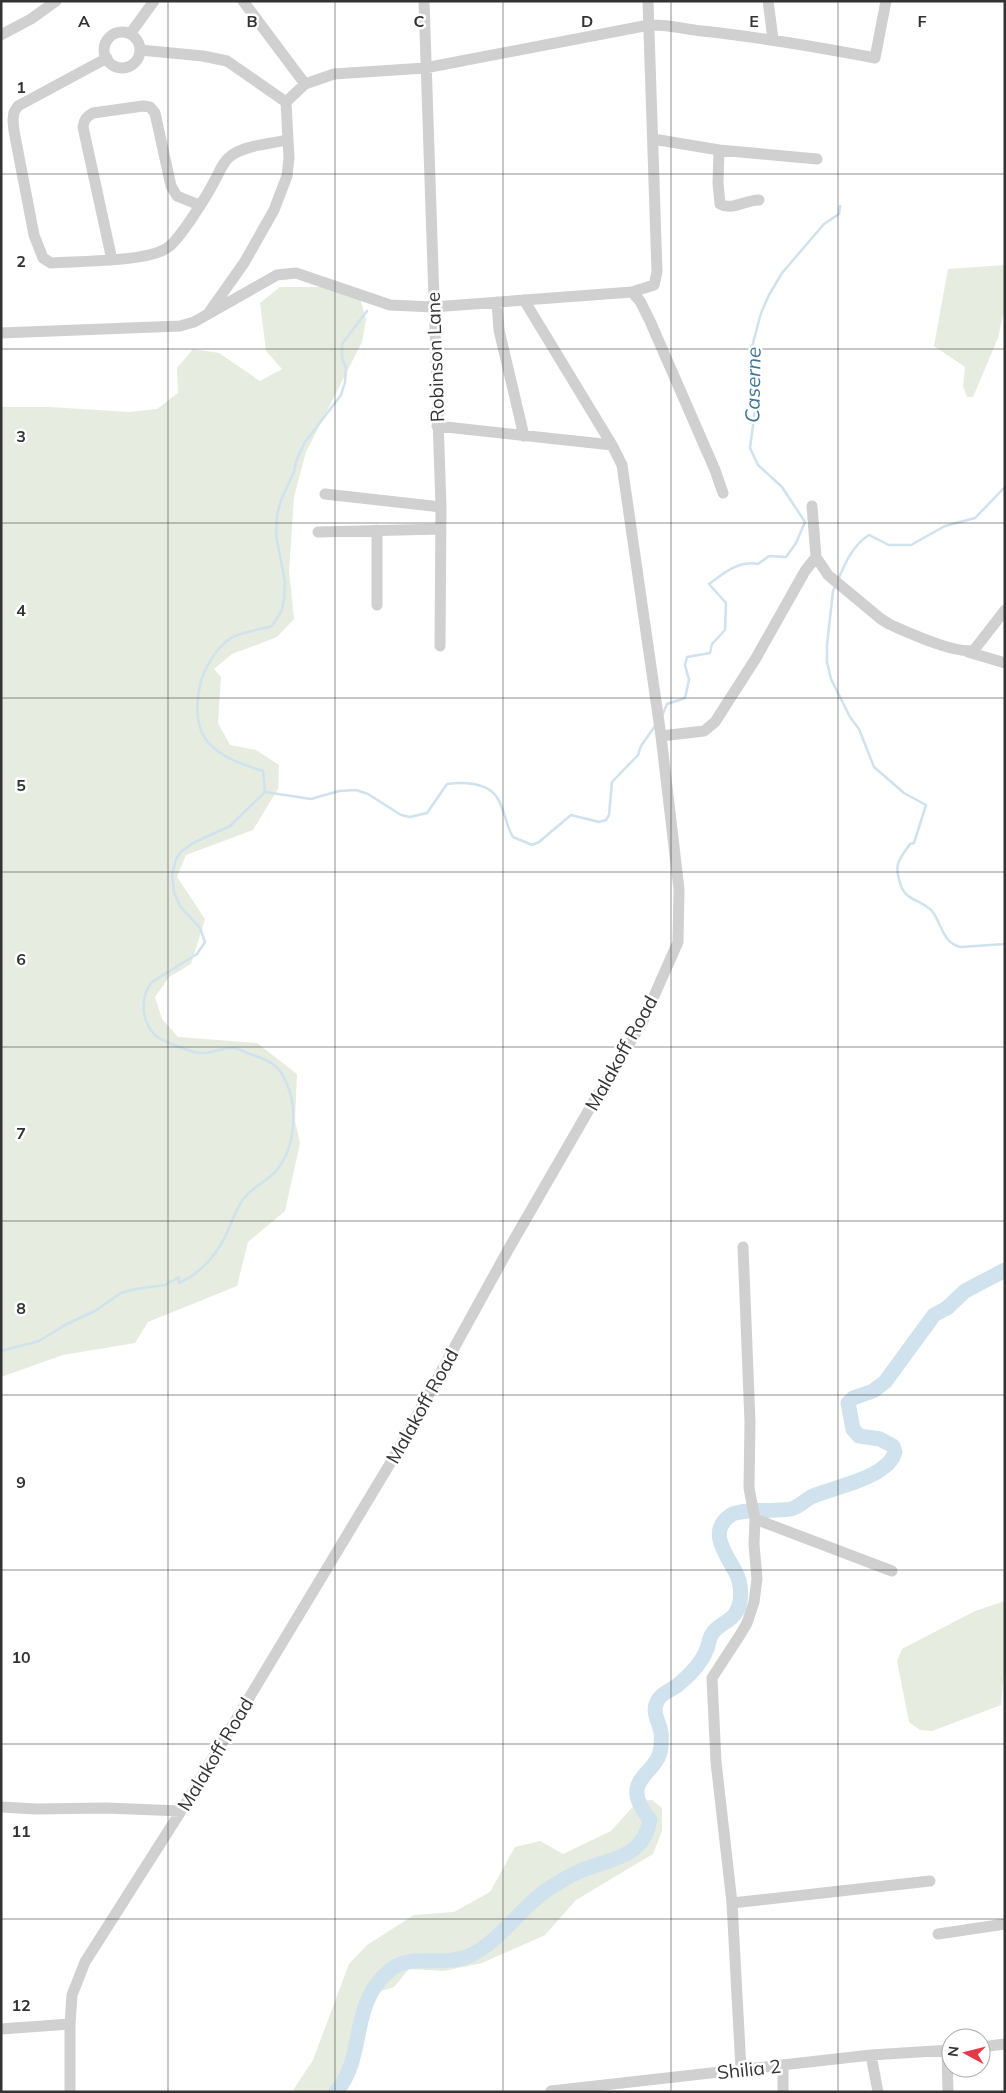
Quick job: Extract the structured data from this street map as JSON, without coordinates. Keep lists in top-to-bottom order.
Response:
{
  "streets": {
    "street": ["Robinson Lane", "Malakoff Road", "Shilia 2"]
  },
  "water": ["Caserne"],
  "north": "left",
  "grid": {
    "columns": [
      "A",
      "B",
      "C",
      "D",
      "E",
      "F"
    ],
    "rows": [
      "1",
      "2",
      "3",
      "4",
      "5",
      "6",
      "7",
      "8",
      "9",
      "10",
      "11",
      "12"
    ]
  }
}
